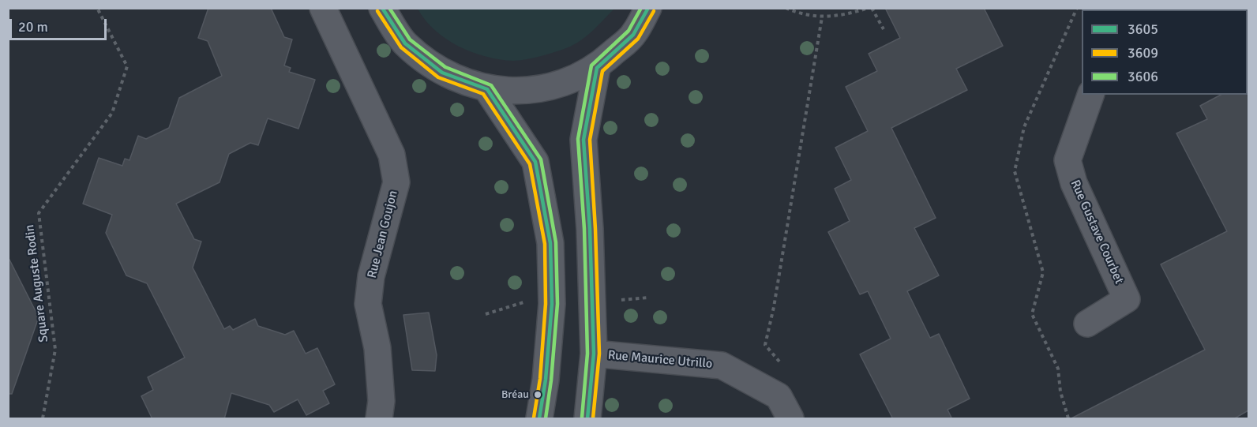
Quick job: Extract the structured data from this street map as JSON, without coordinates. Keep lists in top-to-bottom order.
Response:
{
  "streets": {
    "street": ["Rue Gustave Courbet", "Rue Jean Goujon", "Rue Maurice Utrillo"],
    "path": ["Square Auguste Rodin"]
  },
  "places": ["Bréau"],
  "lines": ["transit line 3605", "transit line 3606", "transit line 3609"],
  "legend": ["3605", "3609", "3606"],
  "scale_bar": "20 m"
}
